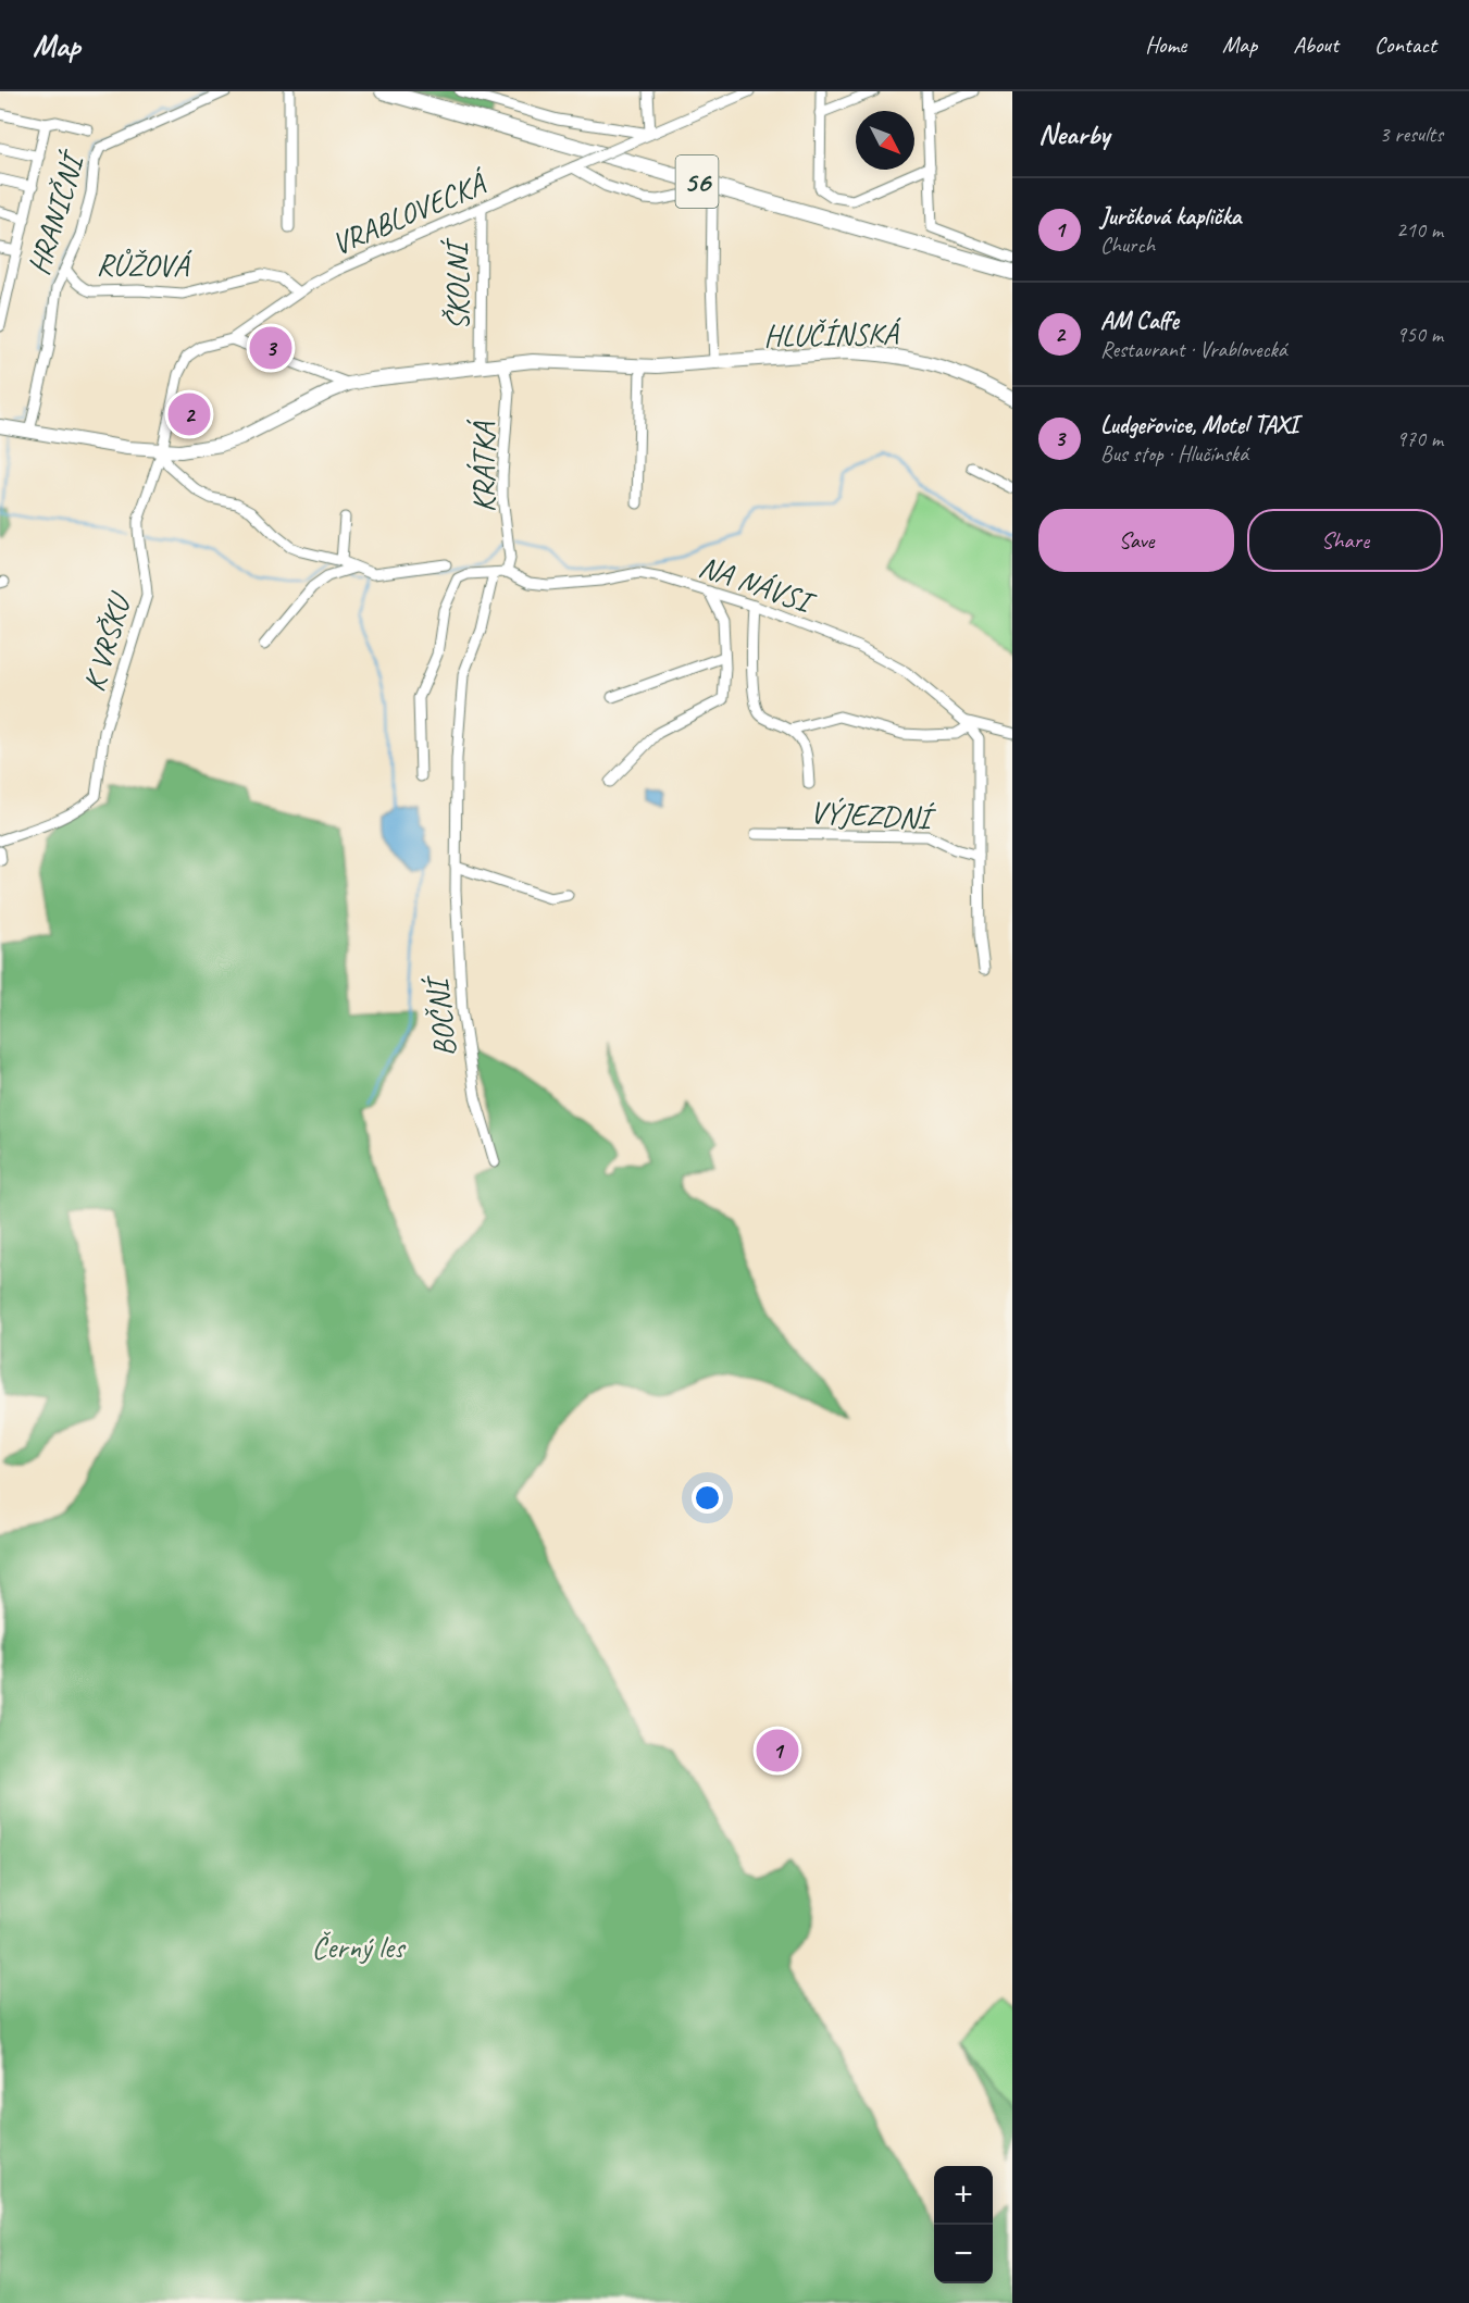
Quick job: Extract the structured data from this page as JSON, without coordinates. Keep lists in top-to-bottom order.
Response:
{
  "streets": {
    "main road": ["56"],
    "street": [
      "VRABLOVECKÁ",
      "HRANIČNÍ",
      "RŮŽOVÁ",
      "ŠKOLNÍ",
      "HLUČÍNSKÁ",
      "KRÁTKÁ",
      "NA NÁVSI",
      "K VRŠKU",
      "VÝJEZDNÍ",
      "BOČNÍ"
    ]
  },
  "crossings": [
    ["VRABLOVECKÁ", "RŮŽOVÁ"],
    ["VRABLOVECKÁ", "ŠKOLNÍ"],
    ["VRABLOVECKÁ", "HLUČÍNSKÁ"],
    ["VRABLOVECKÁ", "K VRŠKU"],
    ["HRANIČNÍ", "RŮŽOVÁ"],
    ["HRANIČNÍ", "HLUČÍNSKÁ"],
    ["ŠKOLNÍ", "HLUČÍNSKÁ"],
    ["HLUČÍNSKÁ", "KRÁTKÁ"],
    ["HLUČÍNSKÁ", "K VRŠKU"],
    ["KRÁTKÁ", "NA NÁVSI"],
    ["NA NÁVSI", "BOČNÍ"]
  ],
  "parks": ["Černý les"],
  "north": "bottom right",
  "page": {
    "header": "Map",
    "nav": [
      "Home",
      "Map",
      "About",
      "Contact"
    ],
    "heading": ["Nearby", "3 results"],
    "list": [
      {
        "mark": "1",
        "name": "Jurčková kaplička",
        "note": "Church",
        "value": "210 m"
      },
      {
        "mark": "2",
        "name": "AM Caffe",
        "note": "Restaurant · Vrablovecká",
        "value": "950 m"
      },
      {
        "mark": "3",
        "name": "Ludgeřovice, Motel TAXI",
        "note": "Bus stop · Hlučínská",
        "value": "970 m"
      }
    ],
    "pins": ["3", "2", "1"],
    "buttons": ["Save", "Share"],
    "map_buttons": ["+", "−"]
  }
}
